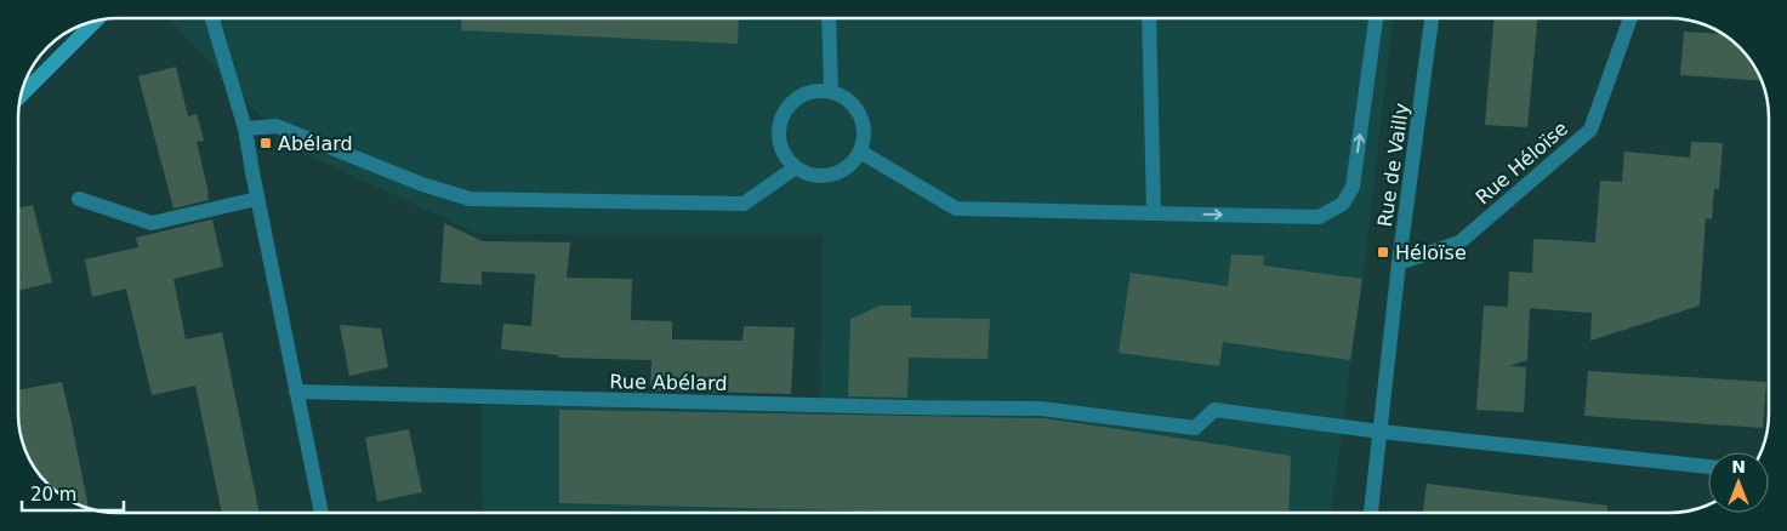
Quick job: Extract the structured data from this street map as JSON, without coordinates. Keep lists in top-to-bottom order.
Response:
{
  "streets": {
    "street": ["Rue Héloïse", "Rue de Vailly", "Rue Abélard"]
  },
  "crossings": [
    ["Rue Héloïse", "Rue de Vailly"],
    ["Rue de Vailly", "Rue Abélard"]
  ],
  "places": {
    "transit": ["Abélard", "Héloïse"]
  },
  "scale_bar": "20 m",
  "north": "top"
}
